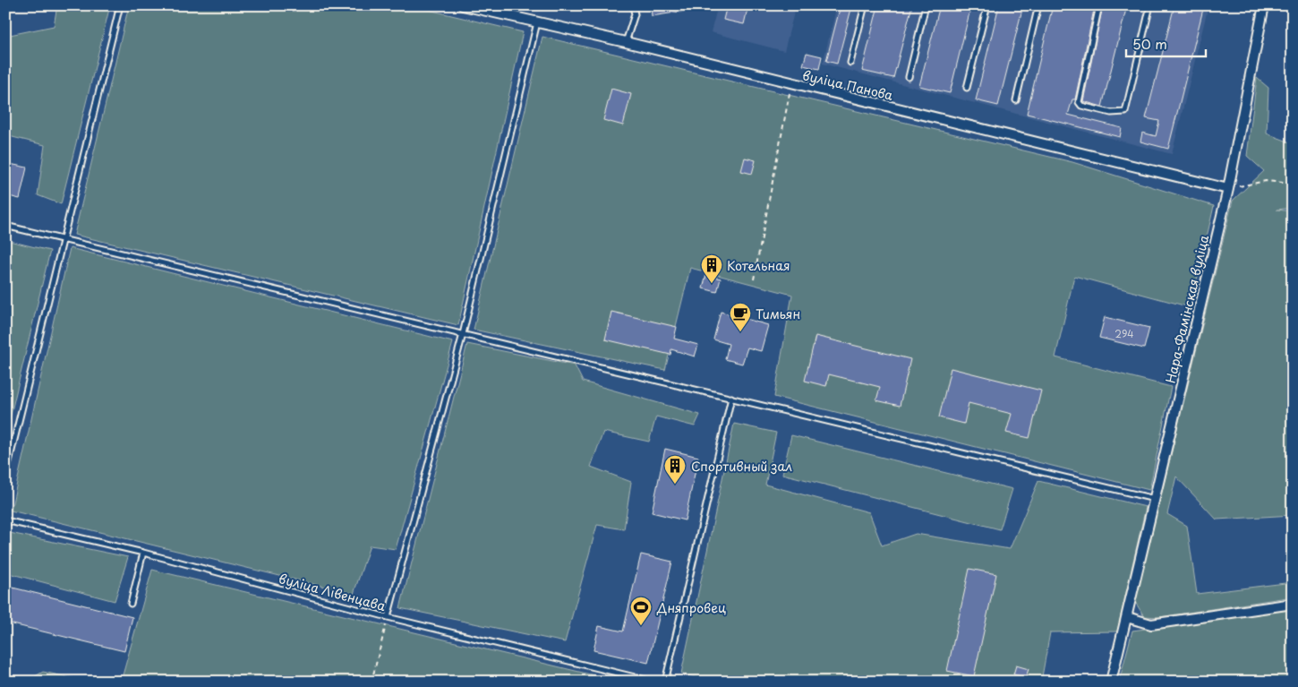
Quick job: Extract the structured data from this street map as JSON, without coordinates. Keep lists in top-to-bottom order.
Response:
{
  "streets": {
    "street": ["вуліца Панова", "Нара-Фамінская вуліца"],
    "lane": ["вуліца Лівенцава"]
  },
  "crossings": [
    ["вуліца Панова", "Нара-Фамінская вуліца"]
  ],
  "places": {
    "building": ["Котельная", "Спортивный зал"],
    "cafe": ["Тимьян"],
    "sports": ["Дняпровец"]
  },
  "house_numbers": ["294"],
  "scale_bar": "50 m"
}
